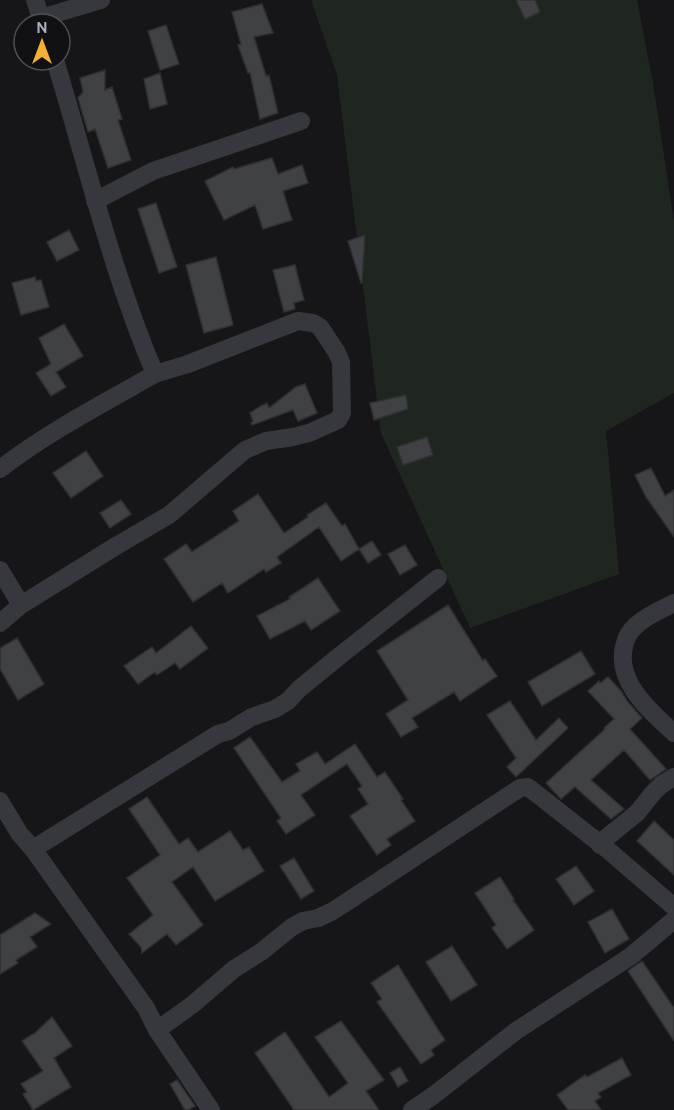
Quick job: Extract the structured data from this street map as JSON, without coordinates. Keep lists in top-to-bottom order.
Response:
{
  "north": "top"
}
